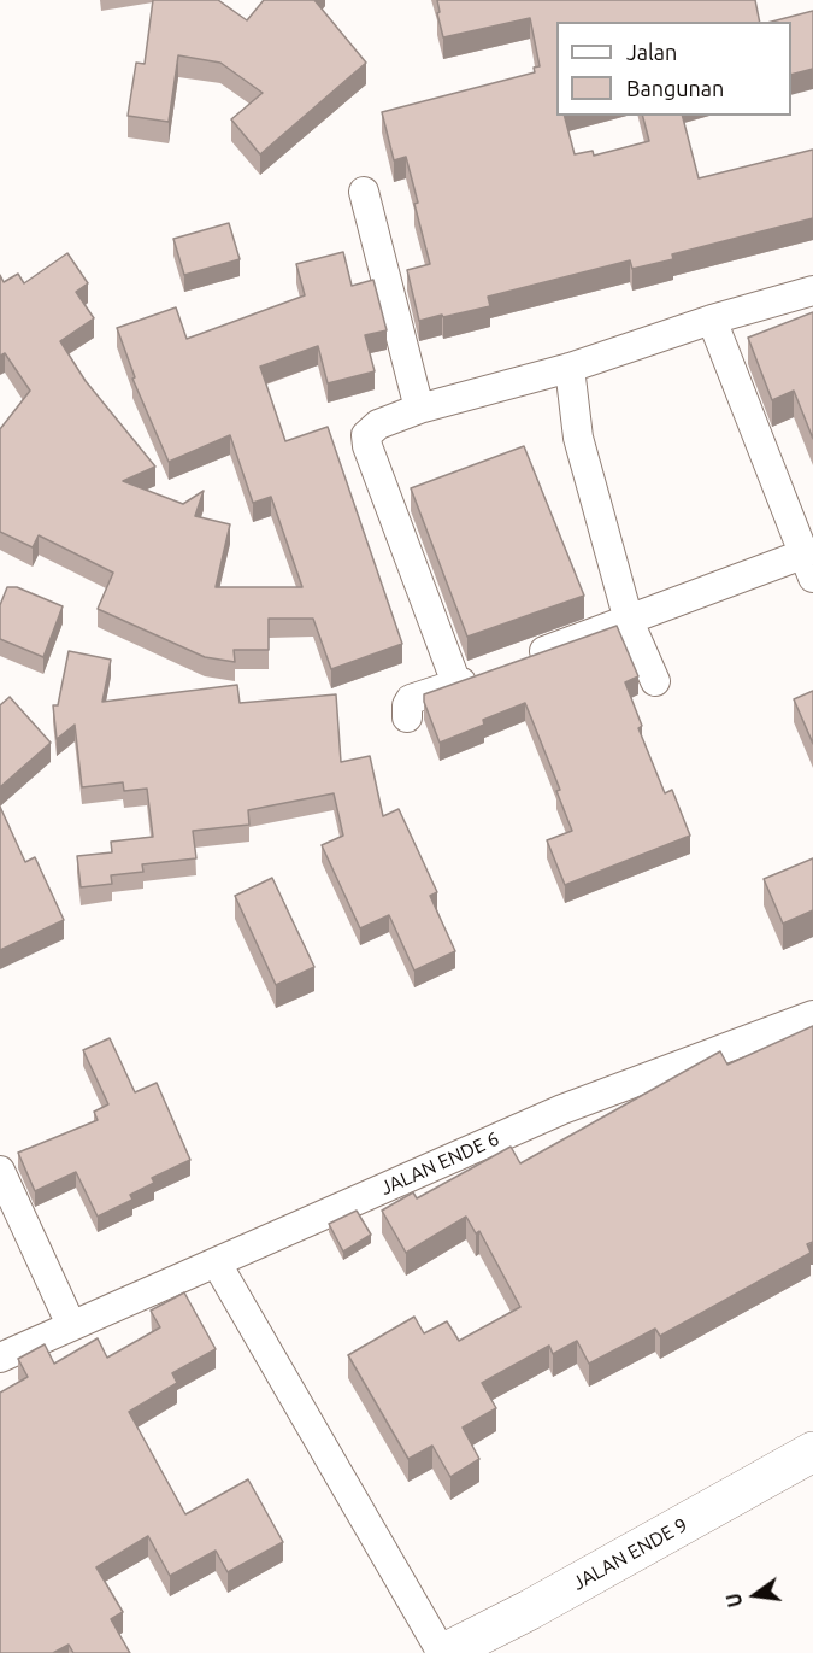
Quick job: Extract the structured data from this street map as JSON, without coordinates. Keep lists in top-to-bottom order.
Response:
{
  "streets": {
    "highway": ["JALAN ENDE 9"],
    "street": ["JALAN ENDE 6"]
  },
  "legend": ["Jalan", "Bangunan"],
  "north": "left"
}
